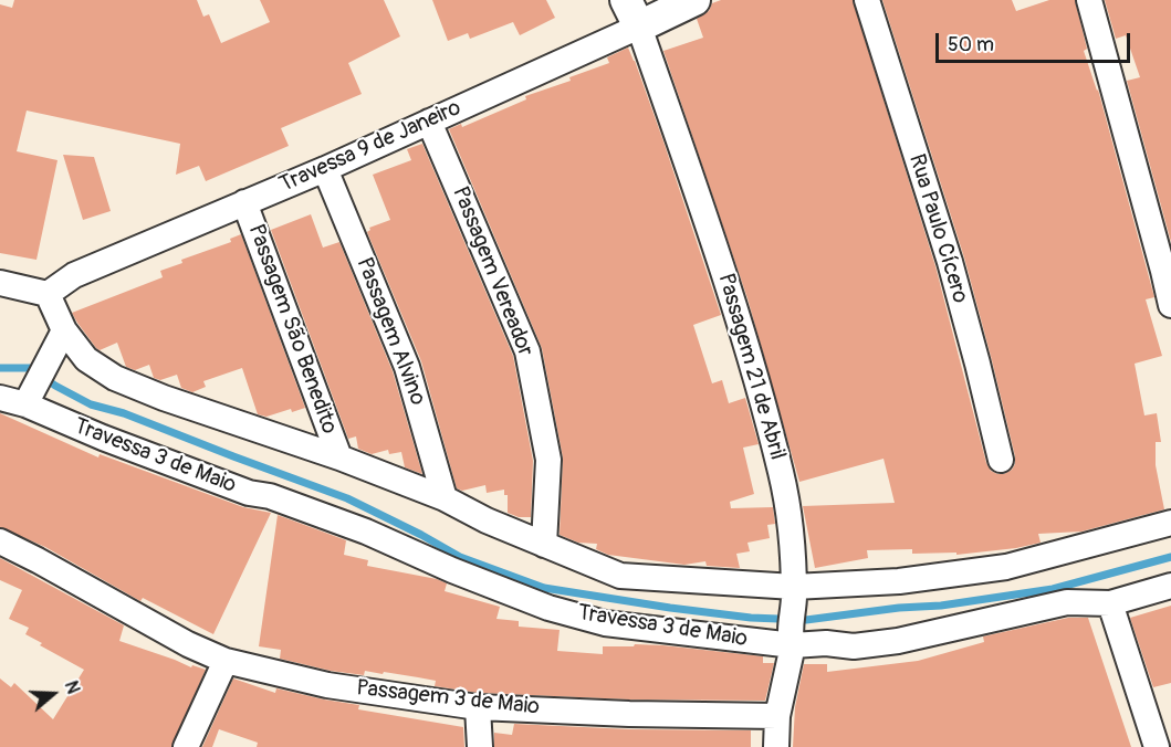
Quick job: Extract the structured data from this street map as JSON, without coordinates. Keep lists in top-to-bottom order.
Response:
{
  "streets": {
    "street": [
      "Travessa 9 de Janeiro",
      "Rua Paulo Cícero",
      "Passagem Vereador",
      "Passagem São Benedito",
      "Passagem Alvino",
      "Passagem 21 de Abril",
      "Travessa 3 de Maio",
      "Passagem 3 de Maio"
    ]
  },
  "crossings": [
    ["Travessa 9 de Janeiro", "Passagem Vereador"],
    ["Travessa 9 de Janeiro", "Passagem São Benedito"],
    ["Travessa 9 de Janeiro", "Passagem Alvino"],
    ["Travessa 9 de Janeiro", "Passagem 21 de Abril"],
    ["Travessa 9 de Janeiro", "Travessa 3 de Maio"],
    ["Passagem Vereador", "Travessa 3 de Maio"],
    ["Passagem São Benedito", "Travessa 3 de Maio"],
    ["Passagem Alvino", "Travessa 3 de Maio"],
    ["Passagem 21 de Abril", "Travessa 3 de Maio"],
    ["Passagem 21 de Abril", "Passagem 3 de Maio"]
  ],
  "scale_bar": "50 m",
  "north": "right"
}
